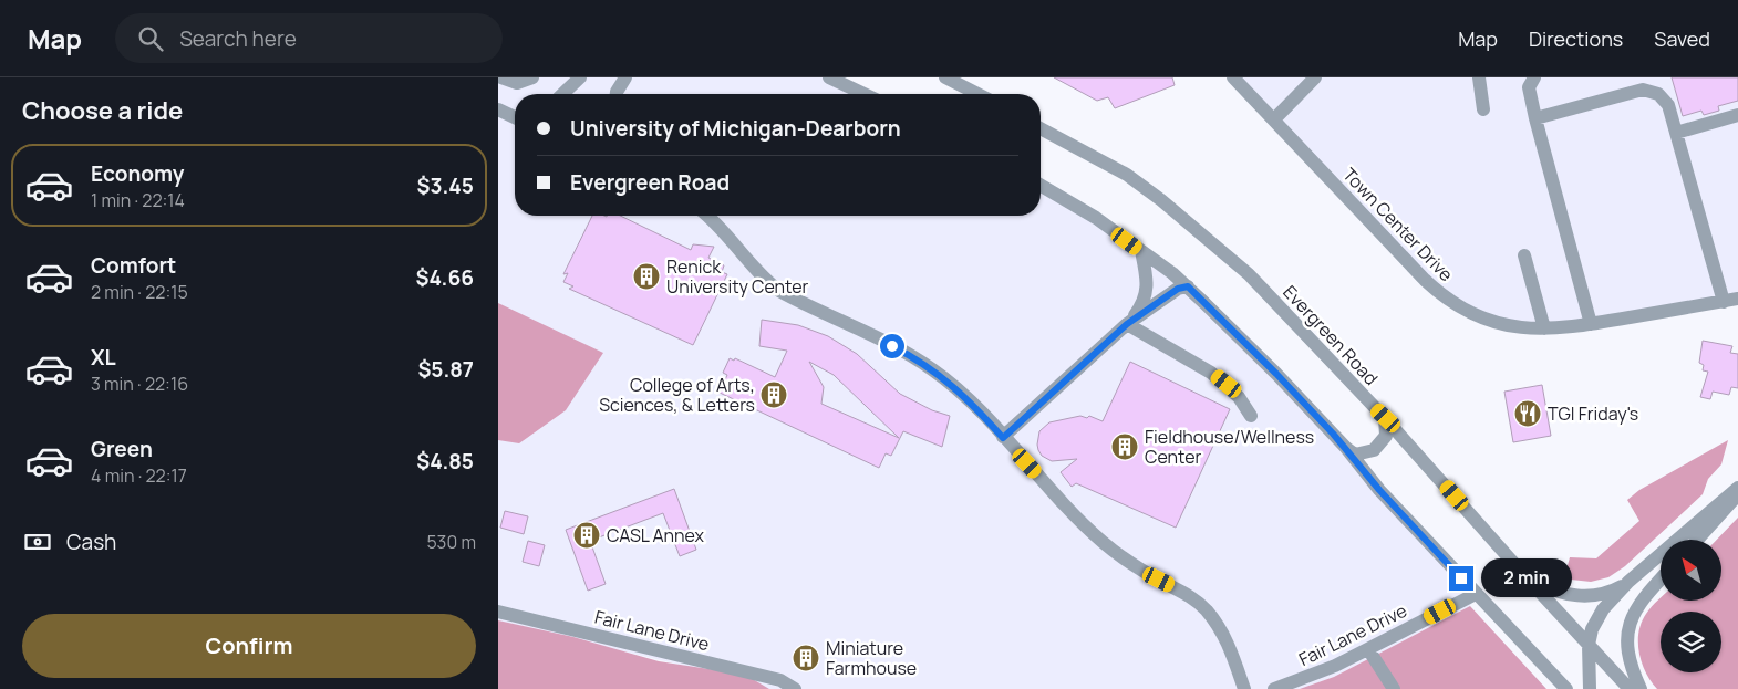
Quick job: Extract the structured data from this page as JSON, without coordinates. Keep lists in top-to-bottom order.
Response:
{
  "streets": {
    "street": ["Town Center Drive", "Evergreen Road", "Fair Lane Drive"]
  },
  "places": {
    "building": [
      "Renick University Center",
      "College of Arts, Sciences, & Letters",
      "Fieldhouse/Wellness Center",
      "CASL Annex",
      "Miniature Farmhouse"
    ],
    "restaurant": ["TGI Friday's"]
  },
  "north": "top left",
  "page": {
    "header": "Map",
    "search": "Search here",
    "nav": ["Map", "Directions", "Saved"],
    "heading": "Choose a ride",
    "banner": ["University of Michigan-Dearborn", "Evergreen Road"],
    "list": [
      {
        "name": "Economy",
        "note": "1 min · 22:14",
        "value": "$3.45"
      },
      {
        "name": "Comfort",
        "note": "2 min · 22:15",
        "value": "$4.66"
      },
      {
        "name": "XL",
        "note": "3 min · 22:16",
        "value": "$5.87"
      },
      {
        "name": "Green",
        "note": "4 min · 22:17",
        "value": "$4.85"
      }
    ],
    "pay": ["Cash", "530 m"],
    "bubble": "2 min",
    "buttons": "Confirm"
  }
}
